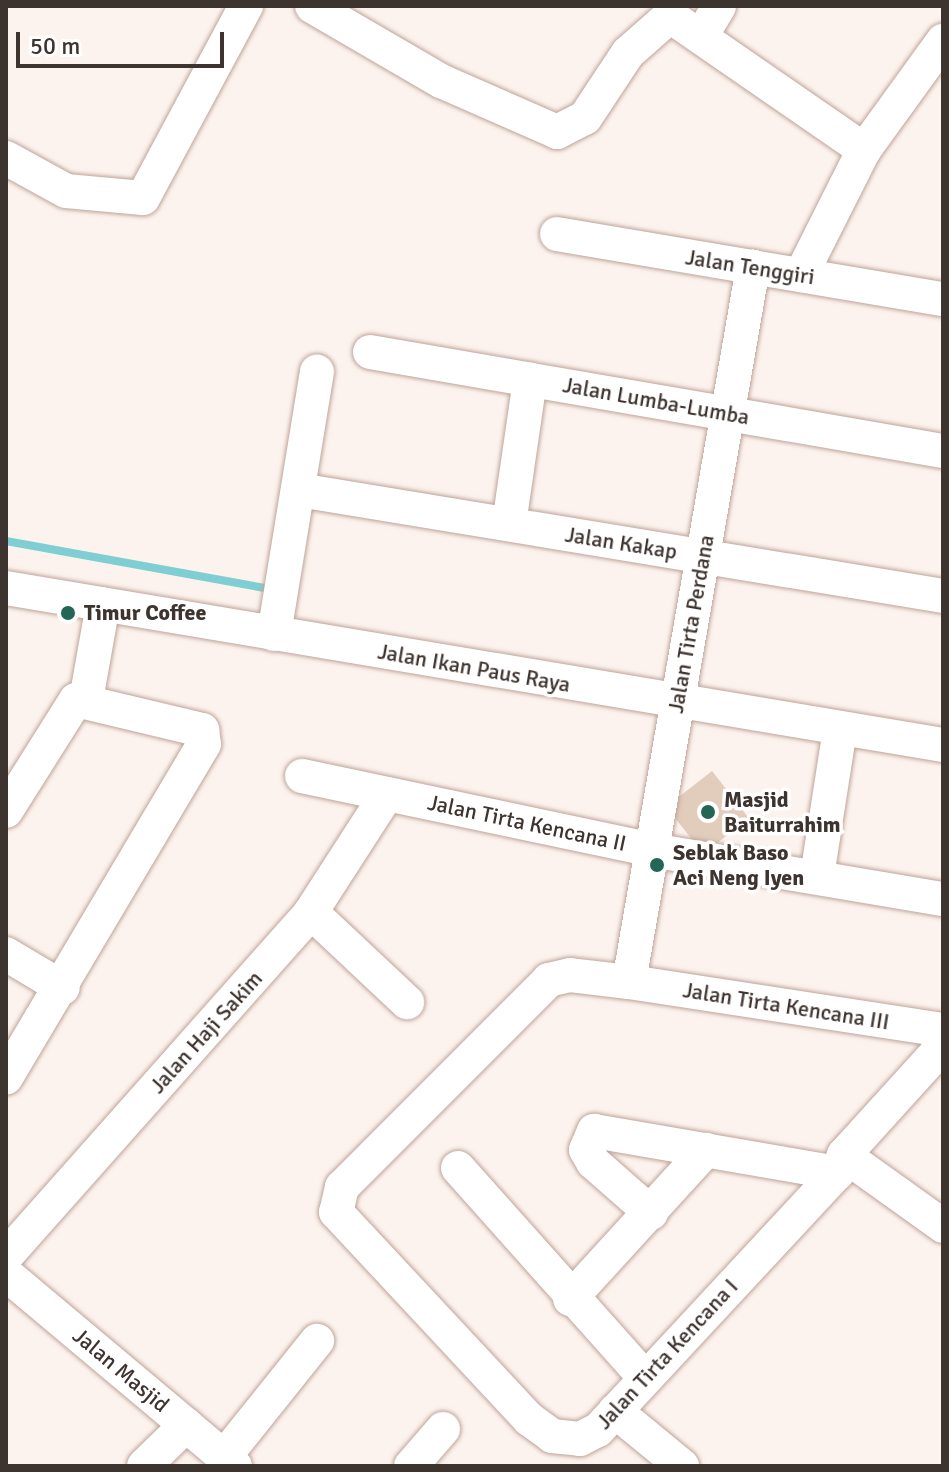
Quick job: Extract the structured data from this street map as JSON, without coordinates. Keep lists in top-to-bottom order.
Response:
{
  "streets": {
    "street": [
      "Jalan Tenggiri",
      "Jalan Lumba-Lumba",
      "Jalan Kakap",
      "Jalan Tirta Perdana",
      "Jalan Ikan Paus Raya",
      "Jalan Tirta Kencana II",
      "Jalan Tirta Kencana III",
      "Jalan Haji Sakim",
      "Jalan Tirta Kencana I",
      "Jalan Masjid"
    ]
  },
  "crossings": [
    ["Jalan Tenggiri", "Jalan Tirta Perdana"],
    ["Jalan Lumba-Lumba", "Jalan Tirta Perdana"],
    ["Jalan Kakap", "Jalan Tirta Perdana"],
    ["Jalan Tirta Perdana", "Jalan Ikan Paus Raya"],
    ["Jalan Tirta Perdana", "Jalan Tirta Kencana II"],
    ["Jalan Tirta Perdana", "Jalan Tirta Kencana III"],
    ["Jalan Tirta Kencana II", "Jalan Haji Sakim"],
    ["Jalan Tirta Kencana III", "Jalan Tirta Kencana I"]
  ],
  "places": ["Timur Coffee", "Masjid Baiturrahim", "Seblak Baso Aci Neng Iyen"],
  "scale_bar": "50 m"
}
